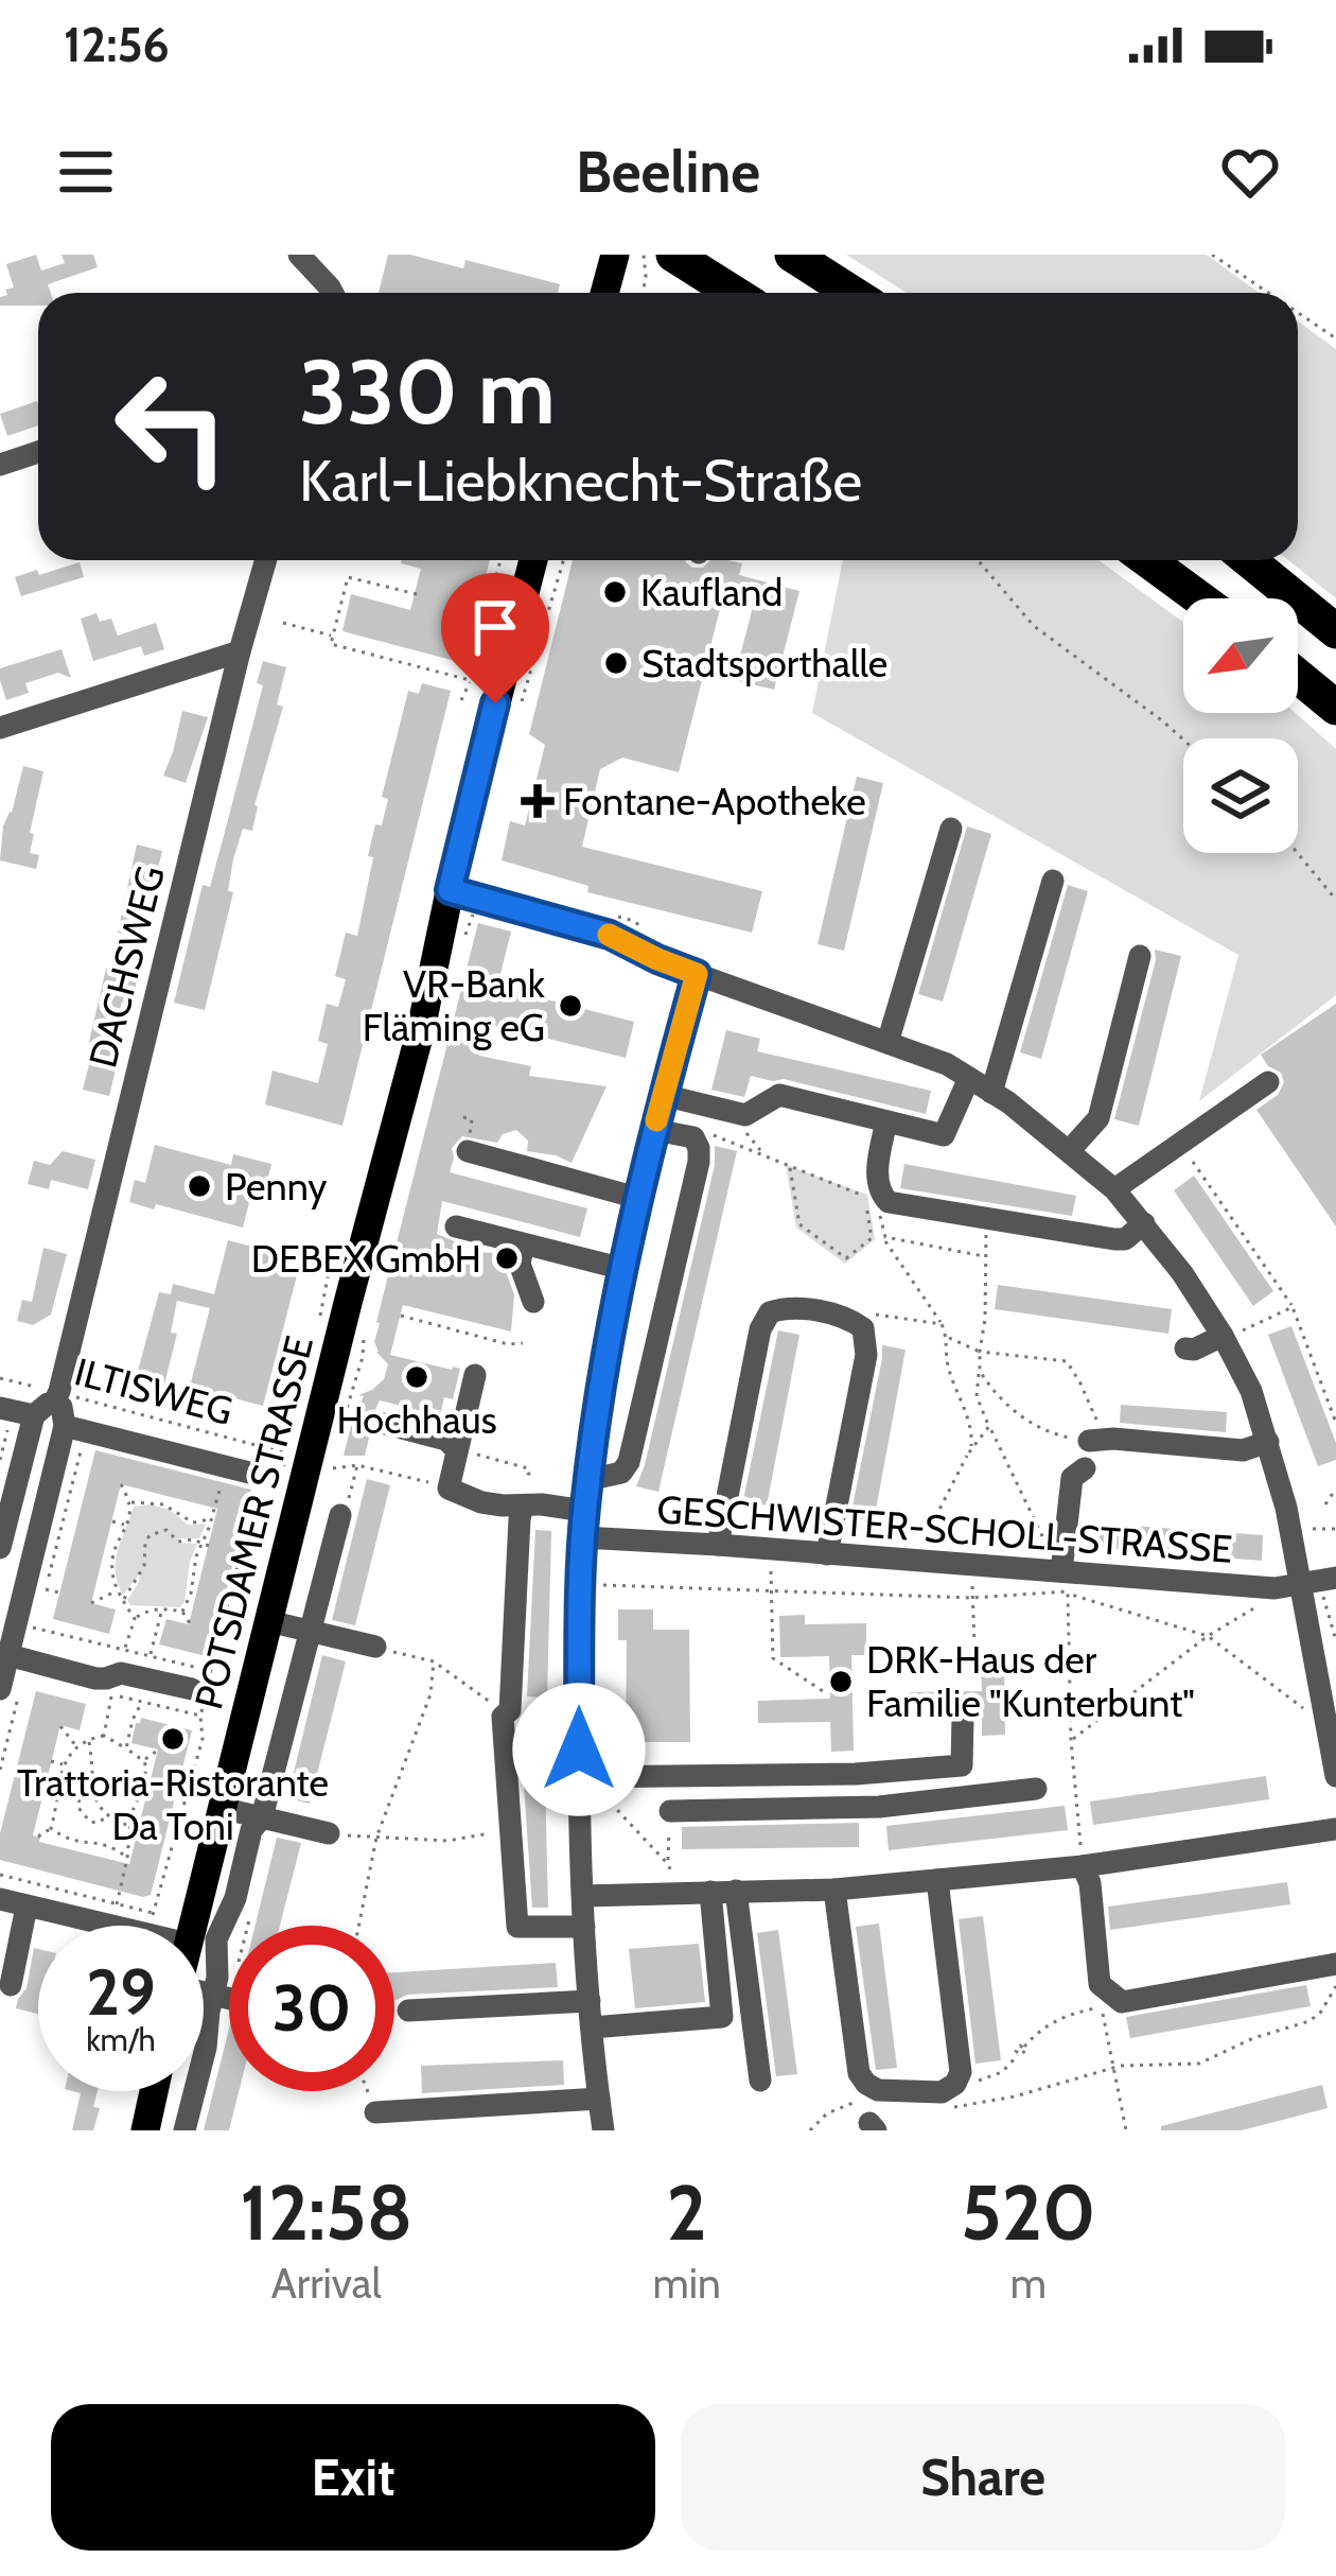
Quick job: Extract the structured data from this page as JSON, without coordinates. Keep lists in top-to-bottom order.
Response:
{
  "streets": {
    "main road": ["POTSDAMER STRASSE"],
    "street": ["DACHSWEG", "GESCHWISTER-SCHOLL-STRASSE"],
    "path": ["ILTISWEG"]
  },
  "crossings": [
    ["DACHSWEG", "ILTISWEG"]
  ],
  "places": {
    "other": [
      "Kaufland",
      "Stadtsporthalle",
      "VR-Bank Fläming eG",
      "Penny",
      "DEBEX GmbH",
      "Hochhaus",
      "DRK-Haus der Familie \"Kunterbunt\"",
      "Trattoria-Ristorante Da Toni"
    ],
    "health": ["Fontane-Apotheke"]
  },
  "north": "bottom left",
  "page": {
    "status": "12:56",
    "header": "Beeline",
    "turn": ["330 m", "Karl-Liebknecht-Straße"],
    "speed": "29 km/h",
    "limit": "30",
    "eta": [
      "12:58",
      "Arrival",
      "2",
      "min",
      "520",
      "m"
    ],
    "buttons": ["Exit", "Share"]
  }
}
